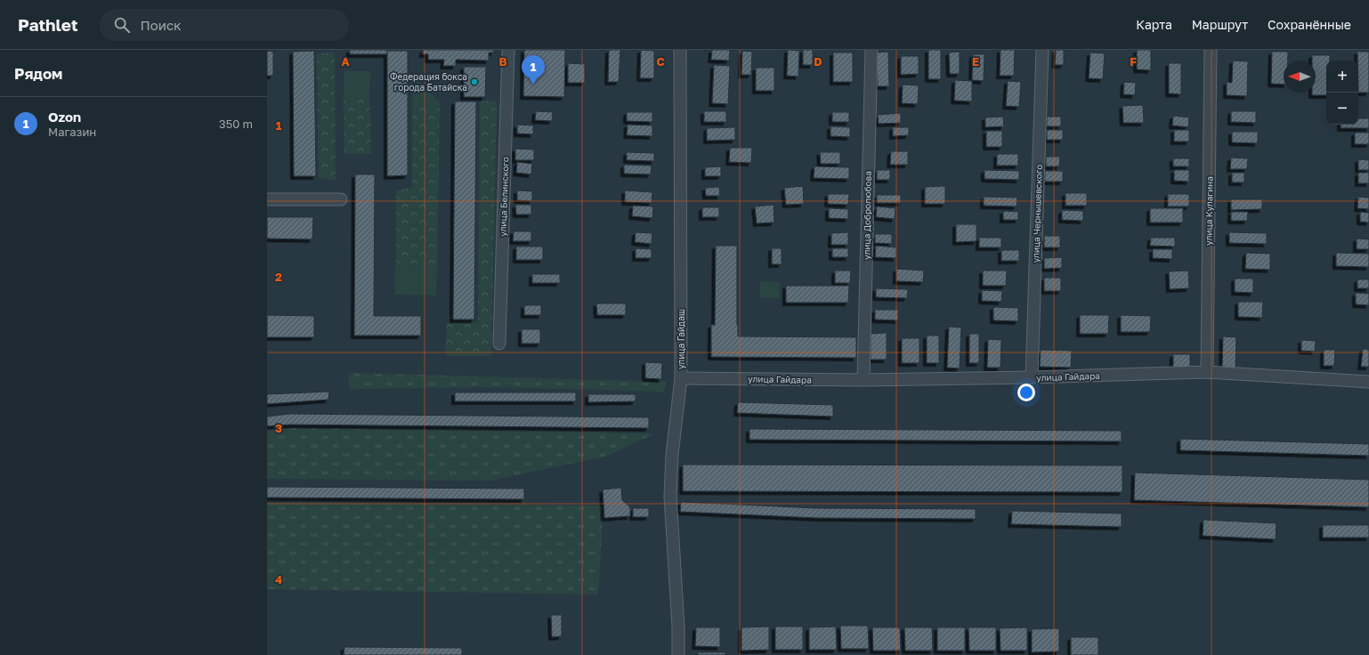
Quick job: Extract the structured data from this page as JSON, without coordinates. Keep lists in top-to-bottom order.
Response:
{
  "streets": {
    "street": [
      "улица Белинского",
      "улица Кулагина",
      "улица Чернышевского",
      "улица Добролюбова",
      "улица Гайдаш",
      "улица Гайдара"
    ]
  },
  "crossings": [
    ["улица Кулагина", "улица Гайдара"],
    ["улица Чернышевского", "улица Гайдара"],
    ["улица Добролюбова", "улица Гайдара"],
    ["улица Гайдаш", "улица Гайдара"]
  ],
  "places": ["Федерация бокса города Батайска"],
  "north": "left",
  "page": {
    "header": "Pathlet",
    "search": "Поиск",
    "nav": ["Карта", "Маршрут", "Сохранённые"],
    "heading": "Рядом",
    "pins": "1",
    "map_buttons": ["+", "−"],
    "list": [
      {
        "mark": "1",
        "name": "Ozon",
        "note": "Магазин",
        "value": "350 m"
      }
    ]
  },
  "grid": {
    "columns": [
      "A",
      "B",
      "C",
      "D",
      "E",
      "F"
    ],
    "rows": [
      "1",
      "2",
      "3",
      "4"
    ]
  }
}
